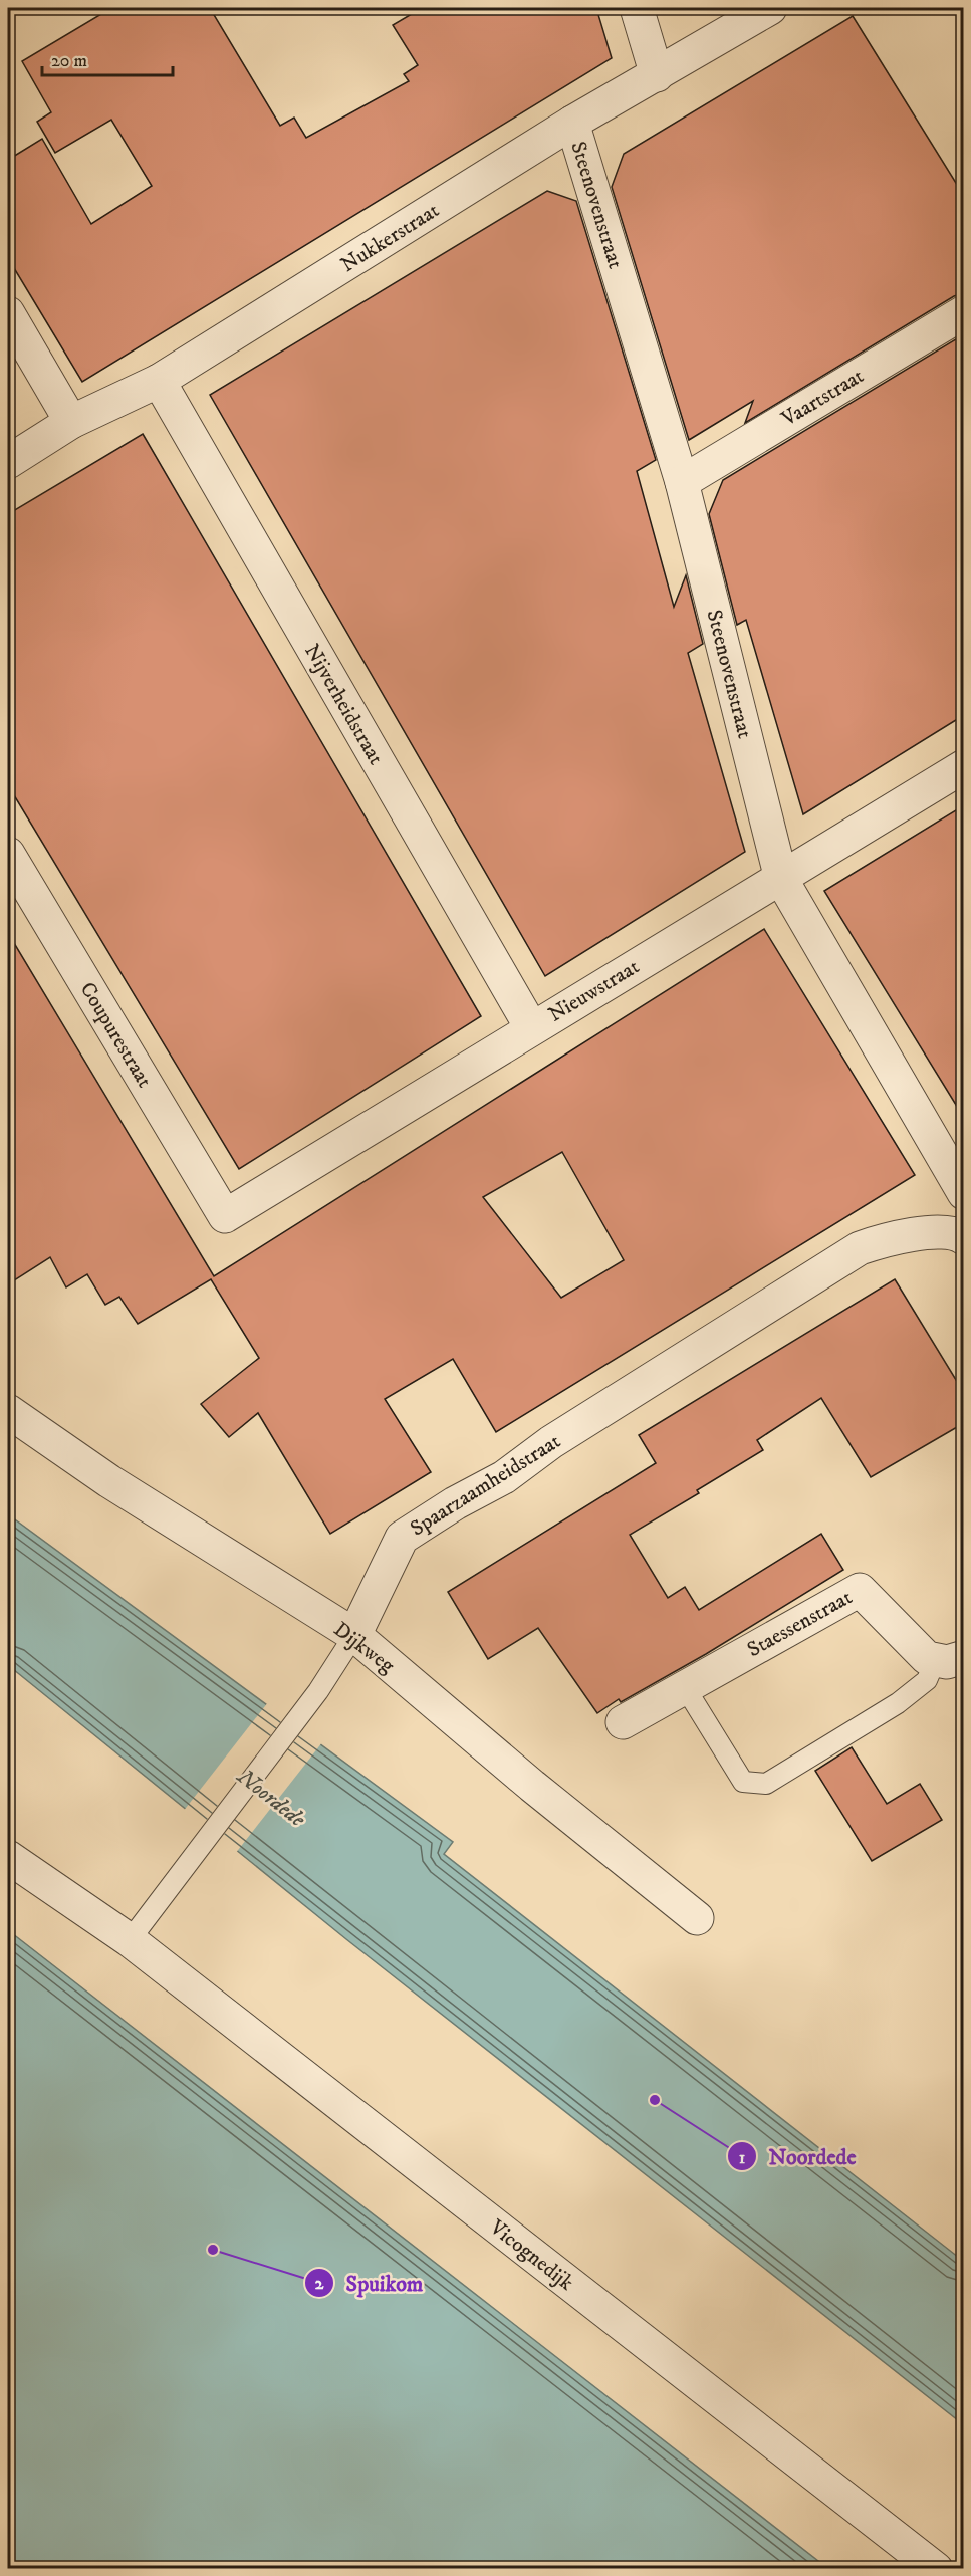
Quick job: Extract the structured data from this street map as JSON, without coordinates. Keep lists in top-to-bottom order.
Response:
{
  "streets": {
    "street": [
      "Steenovenstraat",
      "Nukkerstraat",
      "Vaartstraat",
      "Nijverheidstraat",
      "Nieuwstraat",
      "Coupurestraat",
      "Spaarzaamheidstraat",
      "Staessenstraat",
      "Dijkweg",
      "Vicognedijk"
    ]
  },
  "crossings": [
    ["Steenovenstraat", "Nukkerstraat"],
    ["Steenovenstraat", "Vaartstraat"],
    ["Steenovenstraat", "Nieuwstraat"],
    ["Nukkerstraat", "Nijverheidstraat"],
    ["Nijverheidstraat", "Nieuwstraat"],
    ["Nieuwstraat", "Coupurestraat"],
    ["Spaarzaamheidstraat", "Dijkweg"],
    ["Spaarzaamheidstraat", "Vicognedijk"]
  ],
  "water": ["Noordede"],
  "places": ["Noordede", "Spuikom"],
  "scale_bar": "20 m"
}
